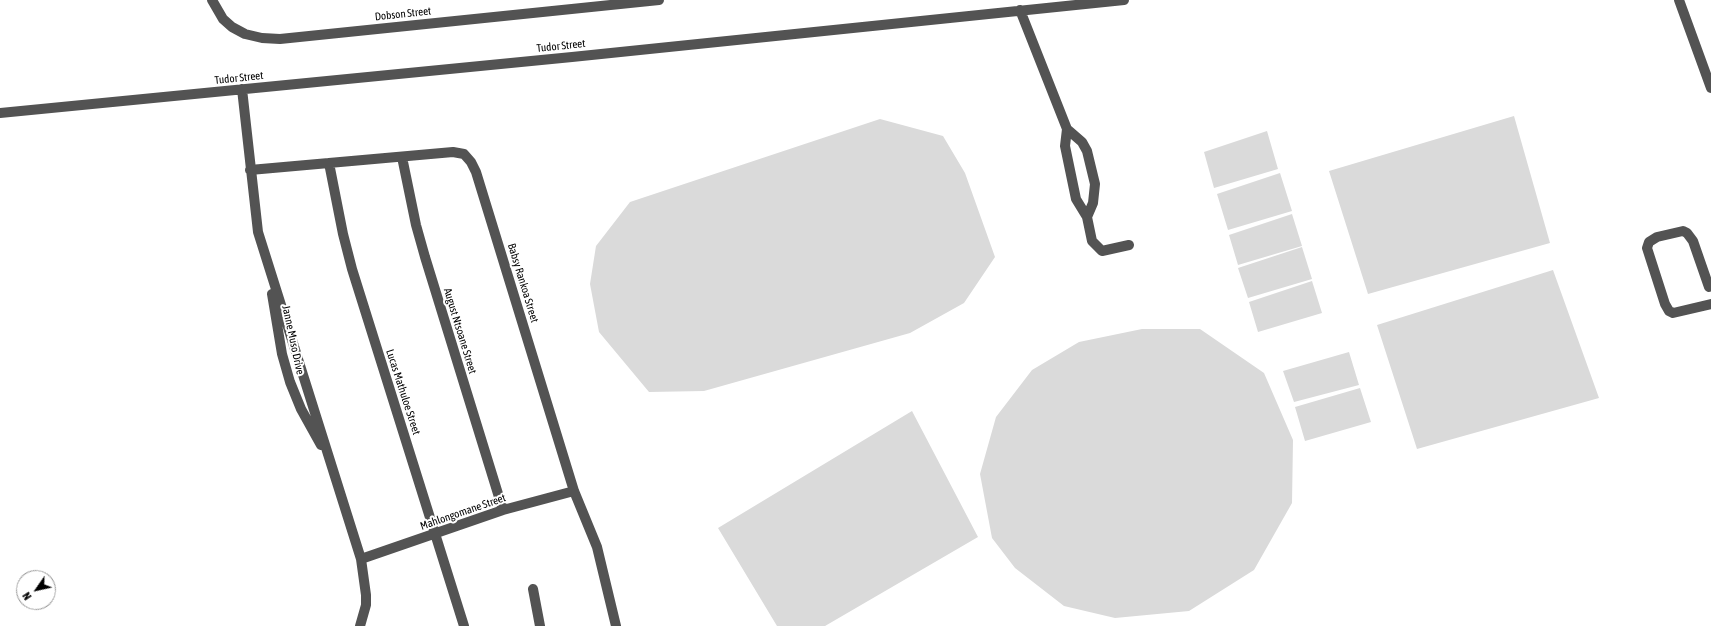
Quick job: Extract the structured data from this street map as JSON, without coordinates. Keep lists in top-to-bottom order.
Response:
{
  "streets": {
    "street": [
      "Dobson Street",
      "Tudor Street",
      "Babsy Rankoa Street",
      "August Ntsoane Street",
      "Janne Muso Drive",
      "Lucas Mathuloe Street",
      "Mahlongomane Street"
    ]
  },
  "crossings": [
    ["Tudor Street", "Janne Muso Drive"],
    ["Babsy Rankoa Street", "August Ntsoane Street"],
    ["Babsy Rankoa Street", "Janne Muso Drive"],
    ["Babsy Rankoa Street", "Lucas Mathuloe Street"],
    ["Babsy Rankoa Street", "Mahlongomane Street"],
    ["August Ntsoane Street", "Mahlongomane Street"],
    ["Janne Muso Drive", "Mahlongomane Street"],
    ["Lucas Mathuloe Street", "Mahlongomane Street"]
  ],
  "north": "bottom left"
}
